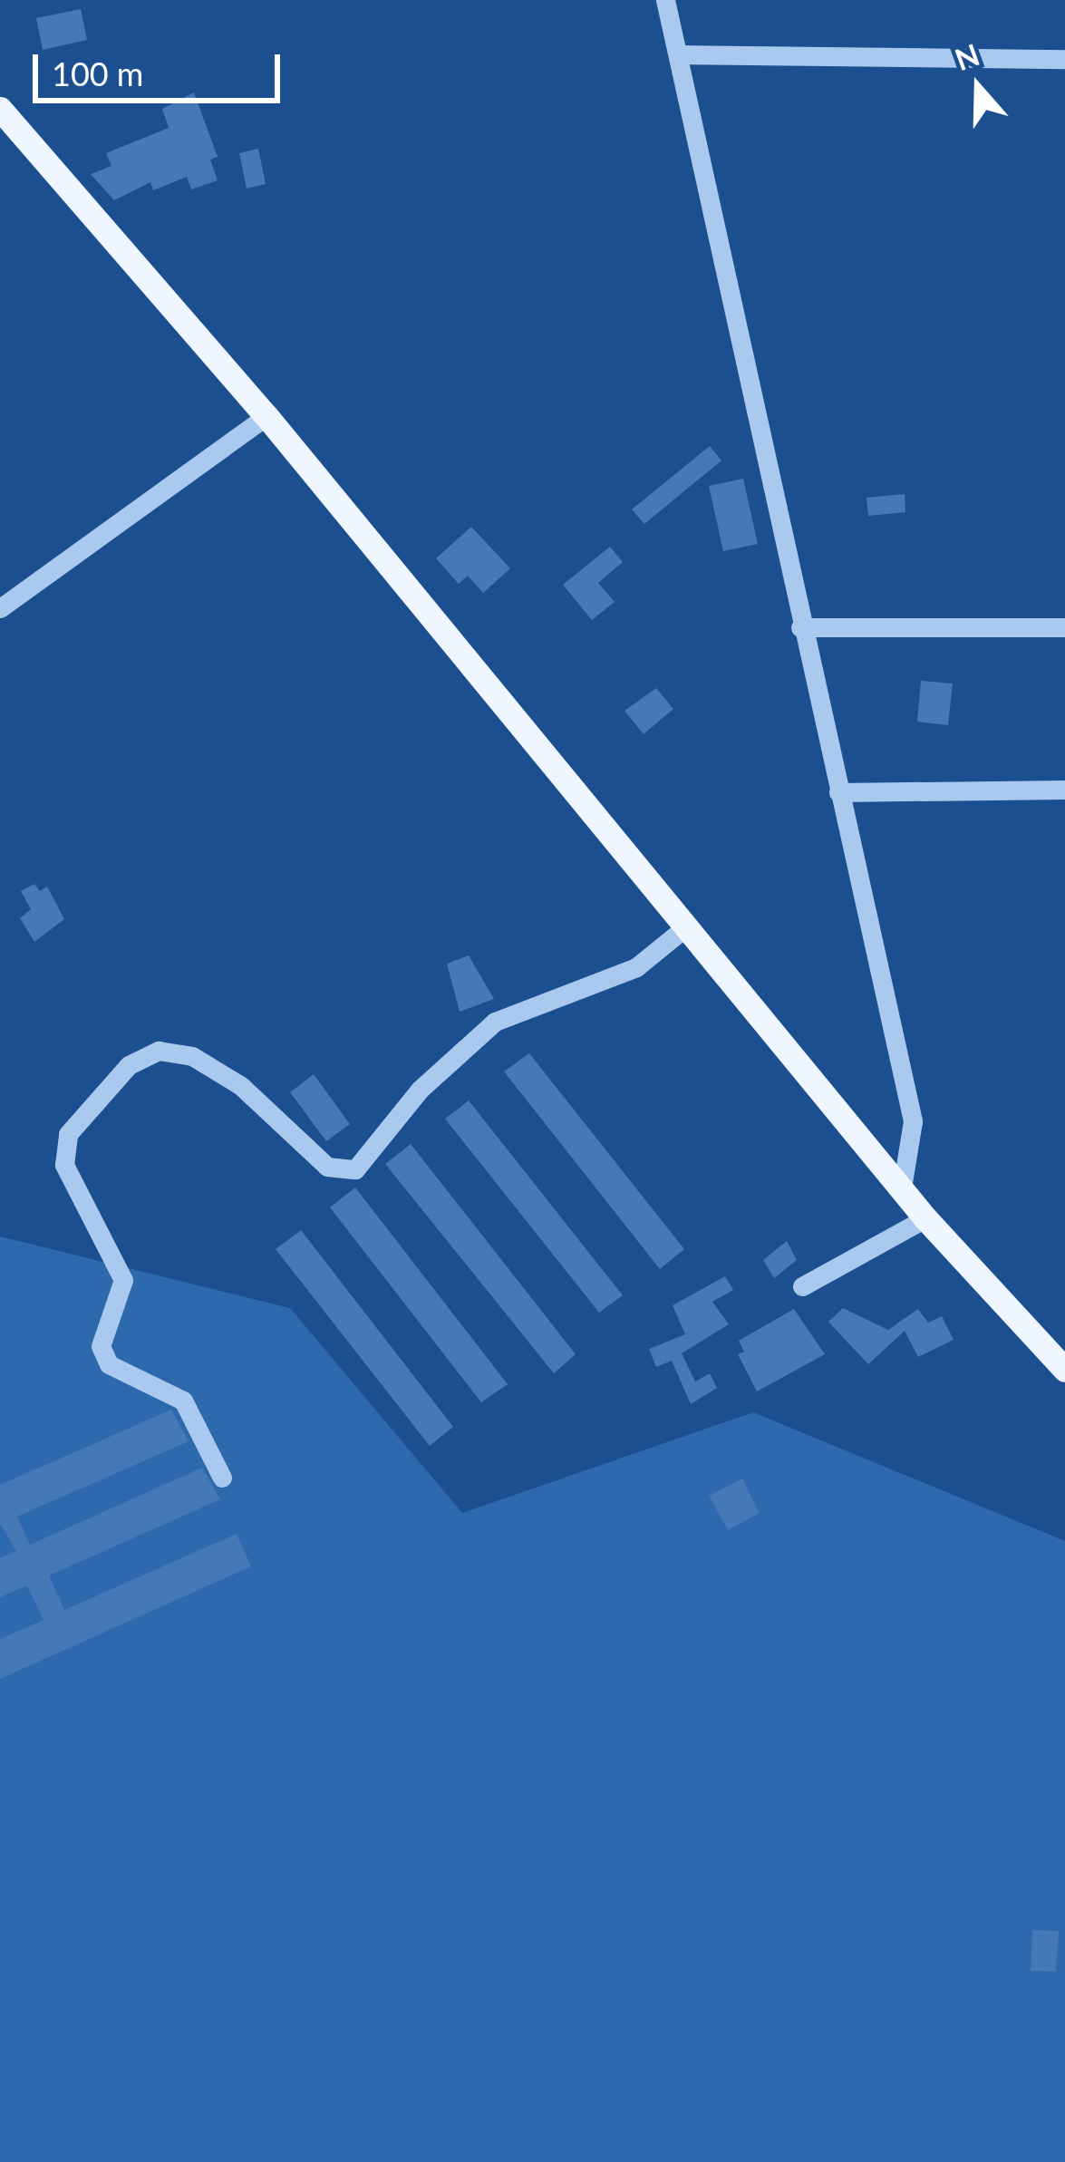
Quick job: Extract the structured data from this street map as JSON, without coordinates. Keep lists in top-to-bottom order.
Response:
{
  "scale_bar": "100 m",
  "north": "top"
}
